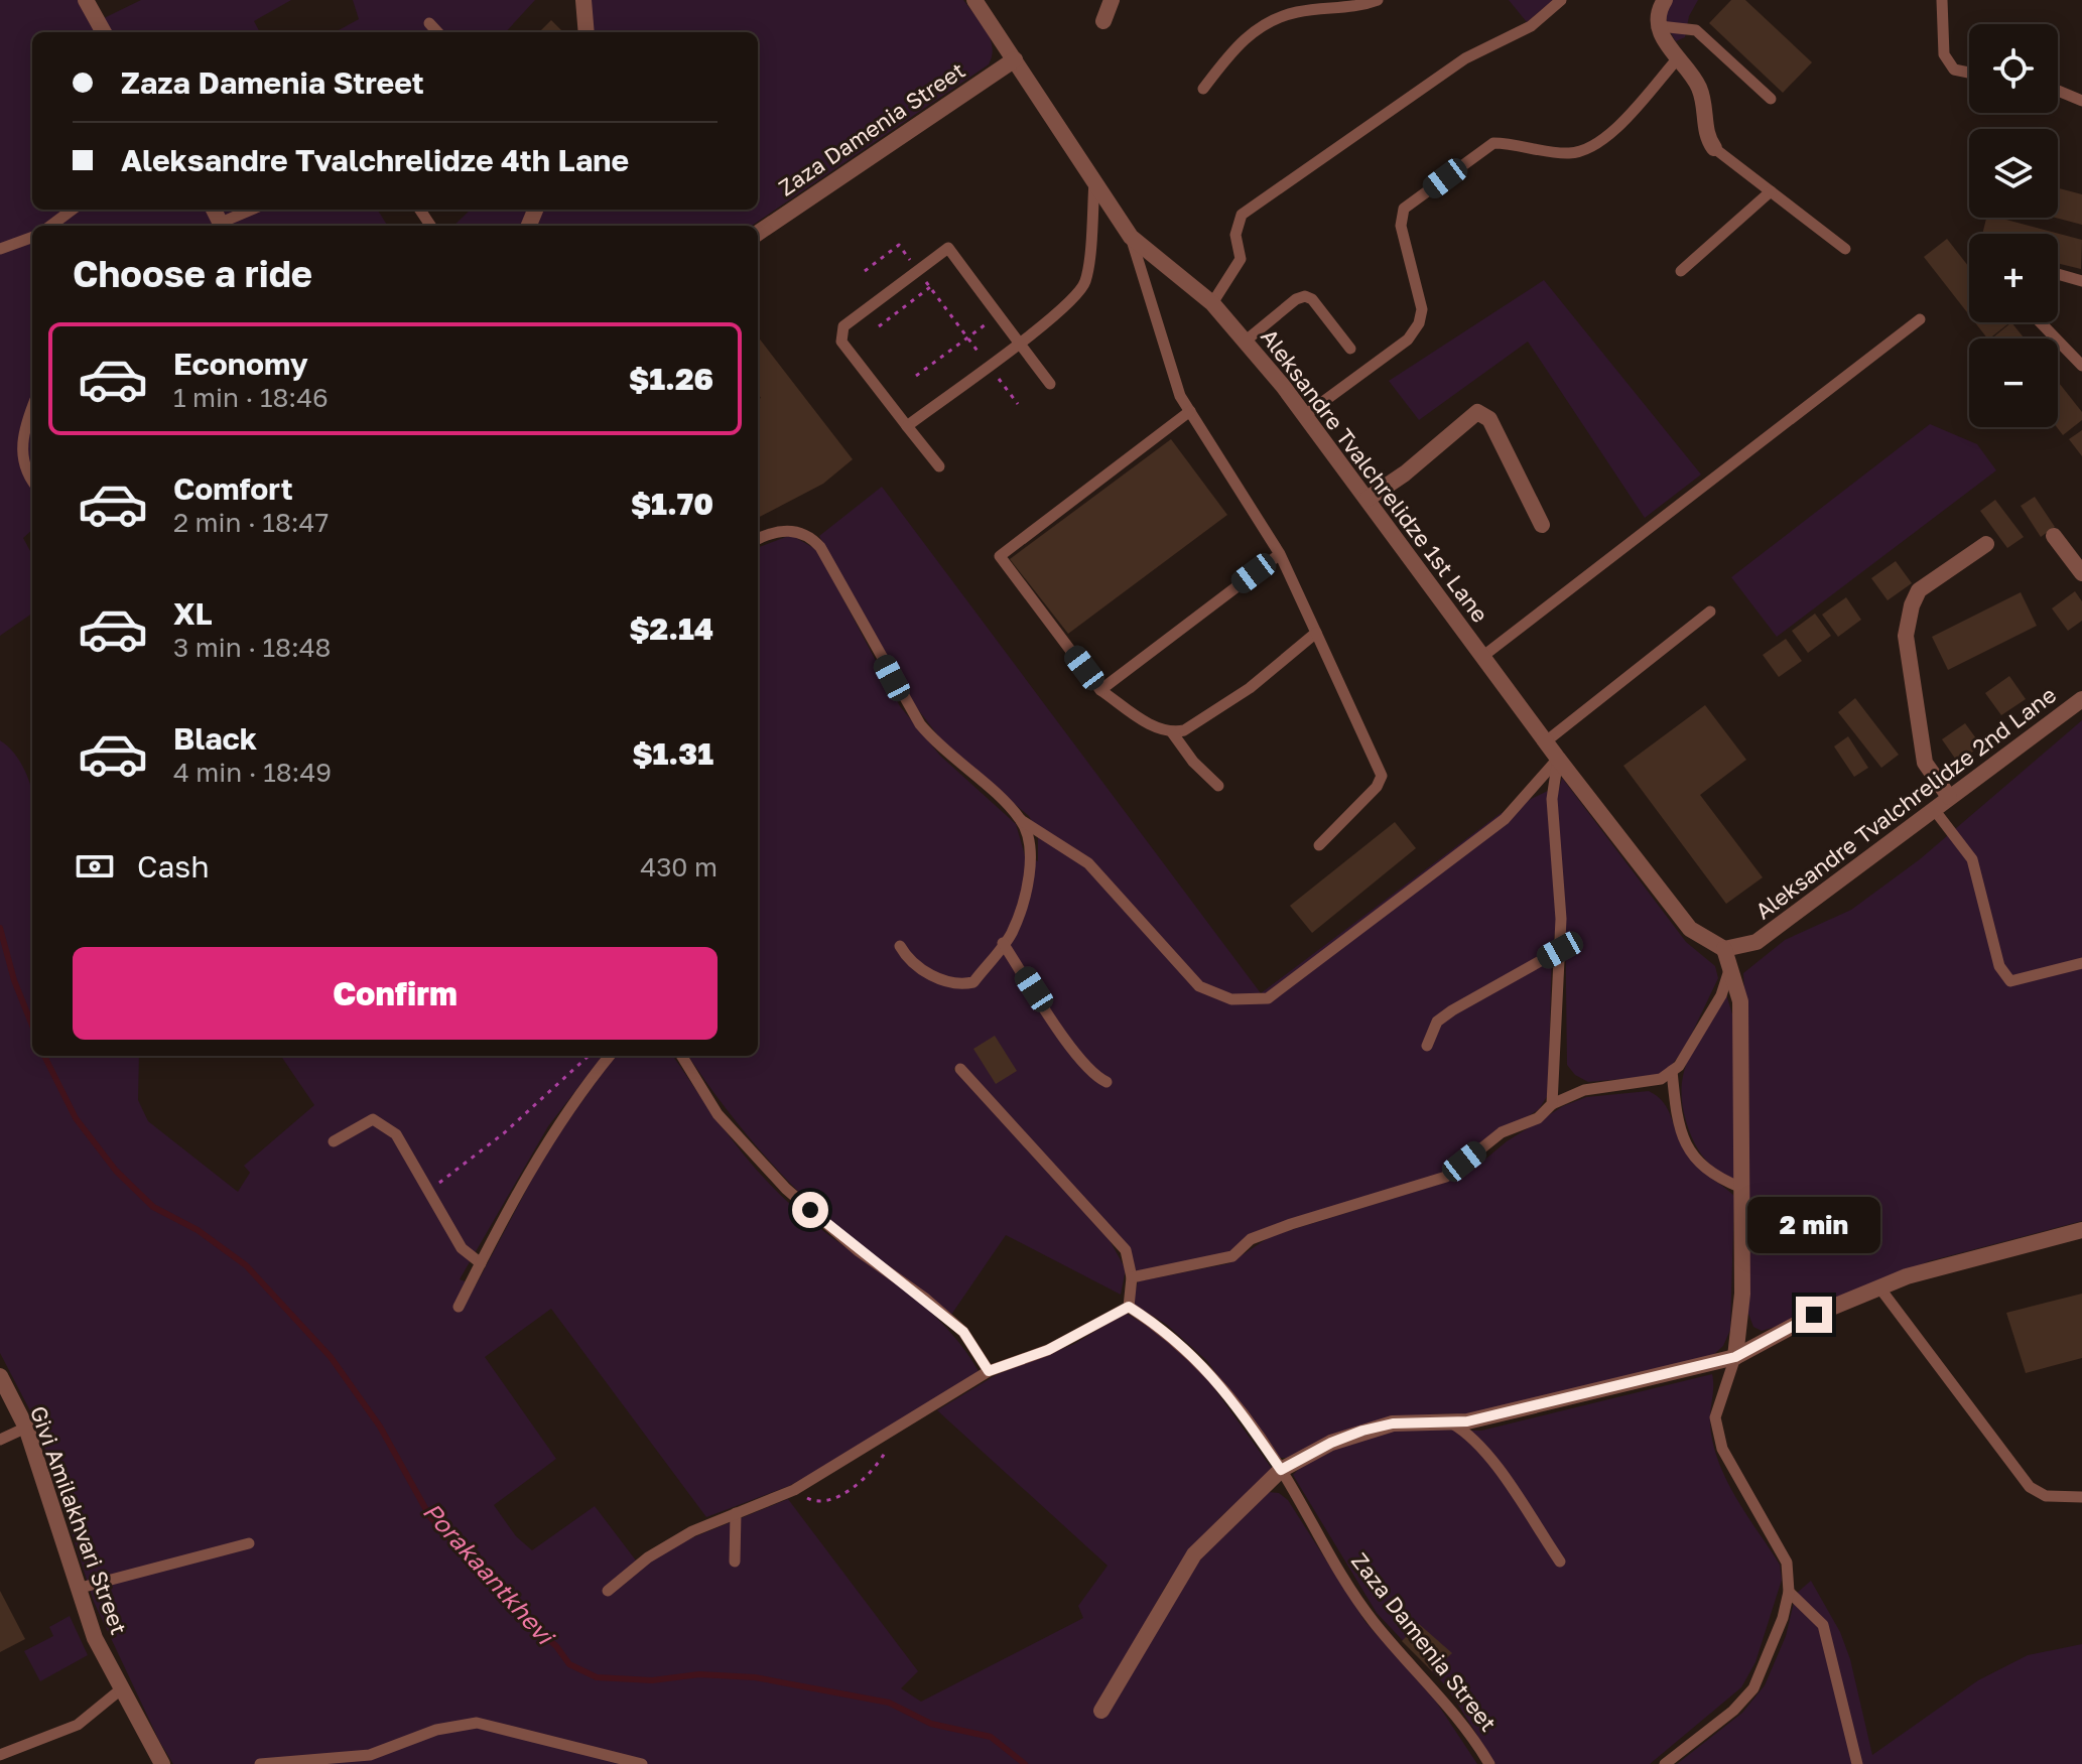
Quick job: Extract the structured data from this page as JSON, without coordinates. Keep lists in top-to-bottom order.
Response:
{
  "streets": {
    "street": [
      "Zaza Damenia Street",
      "Aleksandre Tvalchrelidze 1st Lane",
      "Aleksandre Tvalchrelidze 2nd Lane",
      "Givi Amilakhvari Street"
    ]
  },
  "crossings": [
    ["Zaza Damenia Street", "Aleksandre Tvalchrelidze 1st Lane"],
    ["Aleksandre Tvalchrelidze 1st Lane", "Aleksandre Tvalchrelidze 2nd Lane"]
  ],
  "water": ["Porakaantkhevi"],
  "page": {
    "map_buttons": ["+", "−"],
    "banner": ["Zaza Damenia Street", "Aleksandre Tvalchrelidze 4th Lane"],
    "heading": "Choose a ride",
    "list": [
      {
        "name": "Economy",
        "note": "1 min · 18:46",
        "value": "$1.26"
      },
      {
        "name": "Comfort",
        "note": "2 min · 18:47",
        "value": "$1.70"
      },
      {
        "name": "XL",
        "note": "3 min · 18:48",
        "value": "$2.14"
      },
      {
        "name": "Black",
        "note": "4 min · 18:49",
        "value": "$1.31"
      }
    ],
    "pay": ["Cash", "430 m"],
    "buttons": "Confirm",
    "bubble": "2 min"
  }
}
